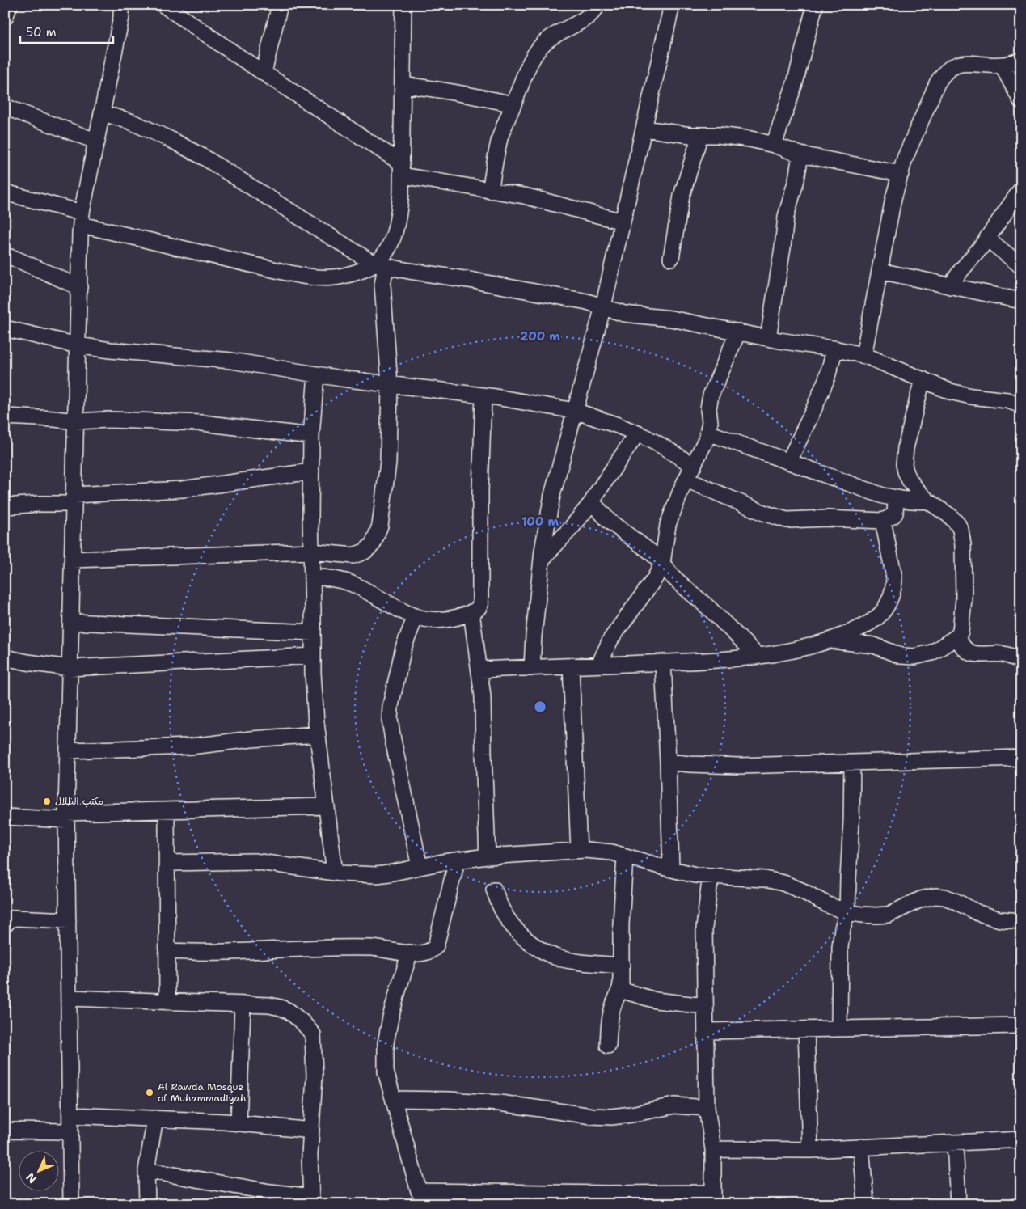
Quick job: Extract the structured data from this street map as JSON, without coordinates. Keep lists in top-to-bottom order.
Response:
{
  "places": ["مكتب الظلال", "Al Rawda Mosque of Muhammadiyah"],
  "scale_bar": "50 m",
  "north": "bottom left",
  "rings": ["200 m", "100 m"]
}
